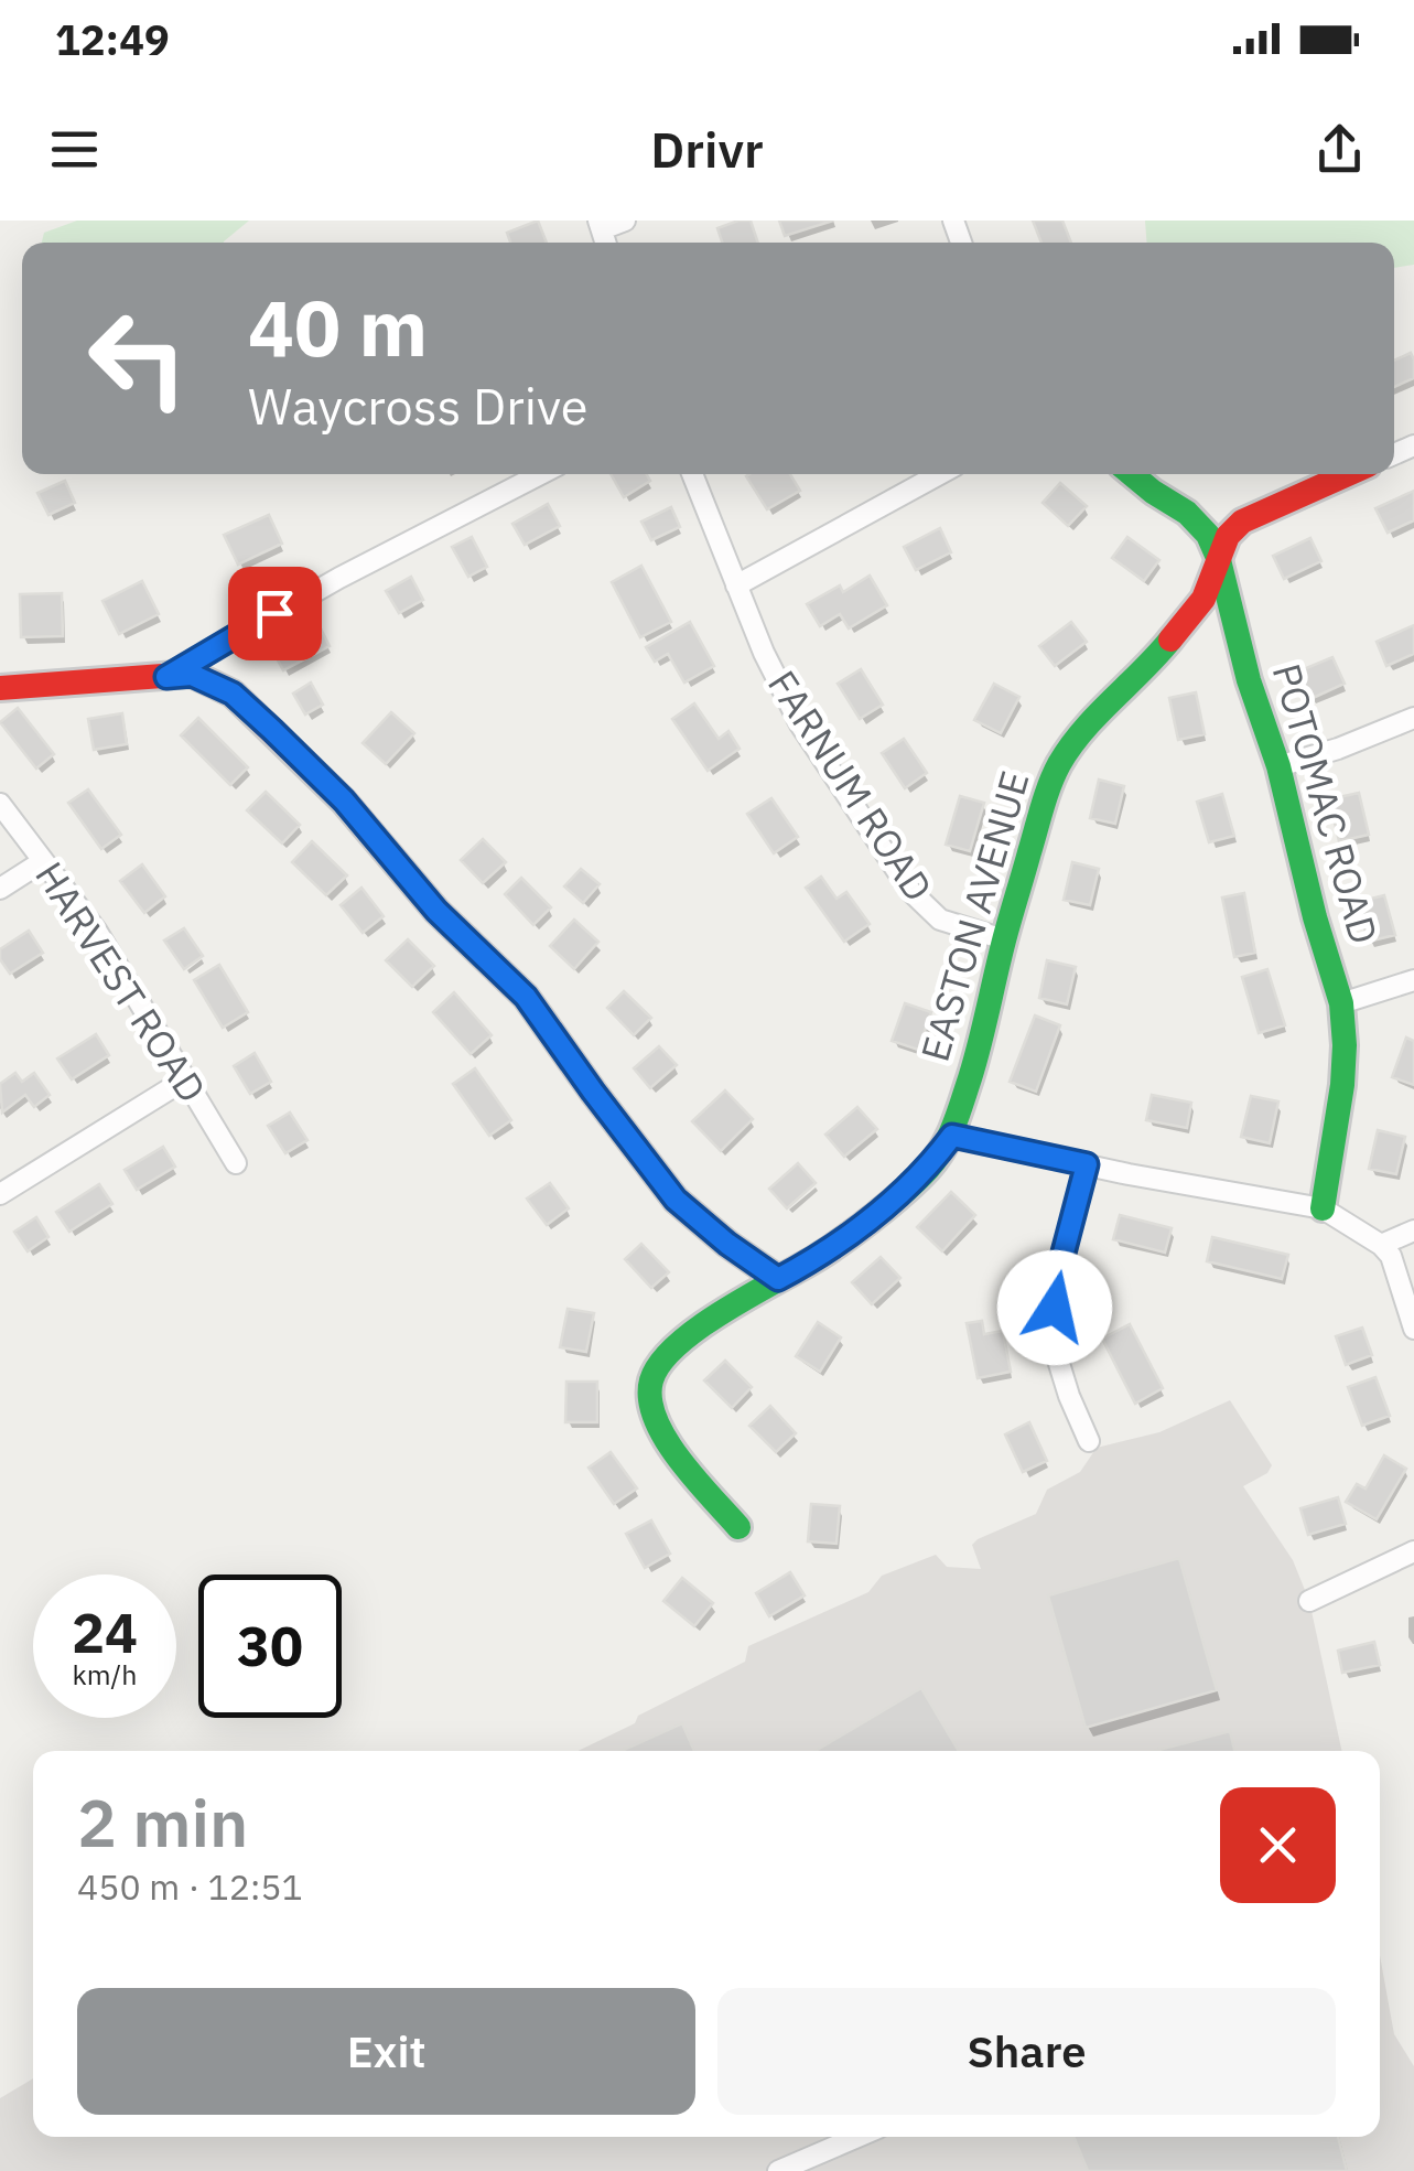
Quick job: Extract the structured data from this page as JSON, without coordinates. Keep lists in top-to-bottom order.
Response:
{
  "streets": {
    "street": [
      "FARNUM ROAD",
      "POTOMAC ROAD",
      "EASTON AVENUE",
      "HARVEST ROAD"
    ]
  },
  "crossings": [
    ["FARNUM ROAD", "EASTON AVENUE"],
    ["POTOMAC ROAD", "EASTON AVENUE"]
  ],
  "page": {
    "status": "12:49",
    "header": "Drivr",
    "turn": ["40 m", "Waycross Drive"],
    "speed": "24 km/h",
    "limit": "30",
    "heading": ["2 min", "450 m · 12:51"],
    "buttons": ["Exit", "Share"]
  }
}
